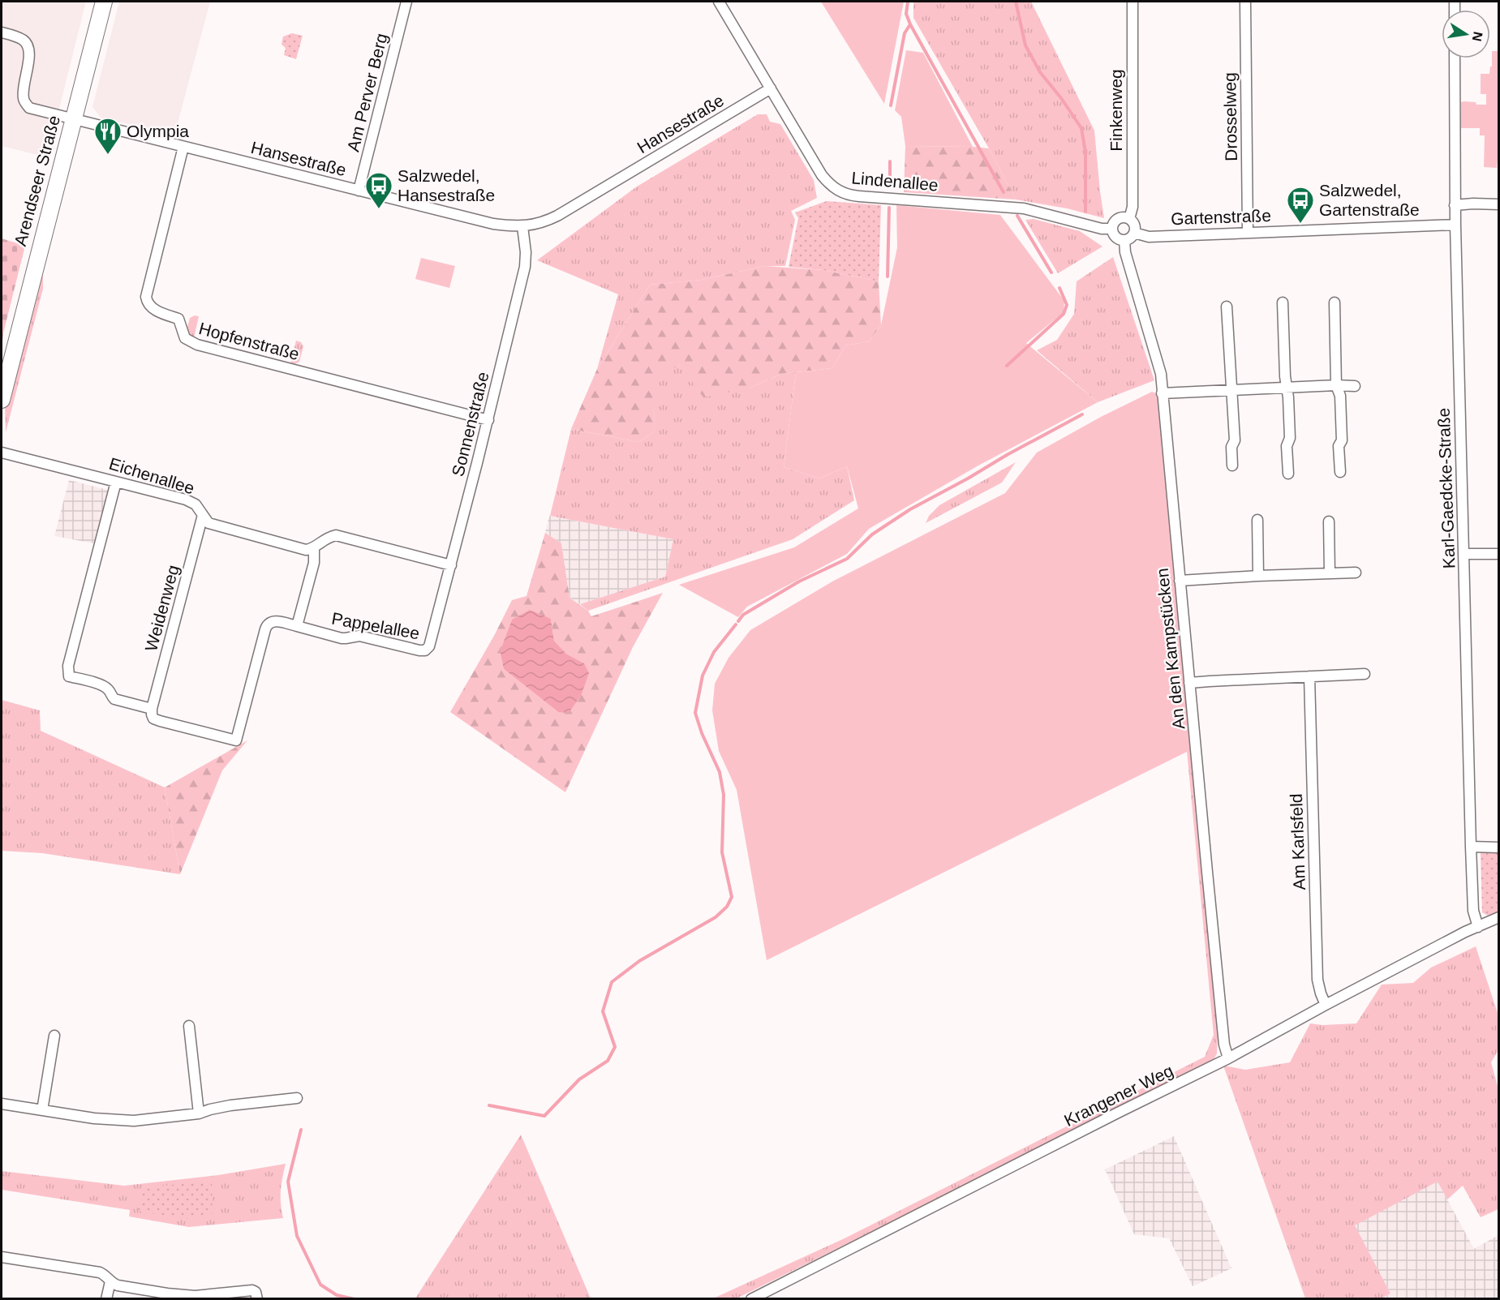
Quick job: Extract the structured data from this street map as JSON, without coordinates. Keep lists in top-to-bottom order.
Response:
{
  "streets": {
    "main road": ["Arendseer Straße"],
    "street": [
      "Am Perver Berg",
      "Finkenweg",
      "Drosselweg",
      "Hansestraße",
      "Lindenallee",
      "Gartenstraße",
      "Hopfenstraße",
      "Sonnenstraße",
      "Eichenallee",
      "Karl-Gaedcke-Straße",
      "Weidenweg",
      "Pappelallee",
      "An den Kampstücken",
      "Am Karlsfeld",
      "Krangener Weg"
    ]
  },
  "crossings": [
    ["Am Perver Berg", "Hansestraße"],
    ["Finkenweg", "Lindenallee"],
    ["Finkenweg", "Gartenstraße"],
    ["Finkenweg", "An den Kampstücken"],
    ["Drosselweg", "Gartenstraße"],
    ["Hansestraße", "Arendseer Straße"],
    ["Hansestraße", "Lindenallee"],
    ["Hansestraße", "Hopfenstraße"],
    ["Hansestraße", "Sonnenstraße"],
    ["Lindenallee", "Gartenstraße"],
    ["Lindenallee", "An den Kampstücken"],
    ["Gartenstraße", "Karl-Gaedcke-Straße"],
    ["Gartenstraße", "An den Kampstücken"],
    ["Hopfenstraße", "Sonnenstraße"],
    ["Sonnenstraße", "Pappelallee"],
    ["Eichenallee", "Weidenweg"],
    ["Karl-Gaedcke-Straße", "Krangener Weg"],
    ["Weidenweg", "Pappelallee"],
    ["An den Kampstücken", "Krangener Weg"],
    ["Am Karlsfeld", "Krangener Weg"]
  ],
  "places": {
    "restaurant": ["Olympia"],
    "bus stop": ["Salzwedel, Hansestraße", "Salzwedel, Gartenstraße"]
  },
  "north": "right"
}
